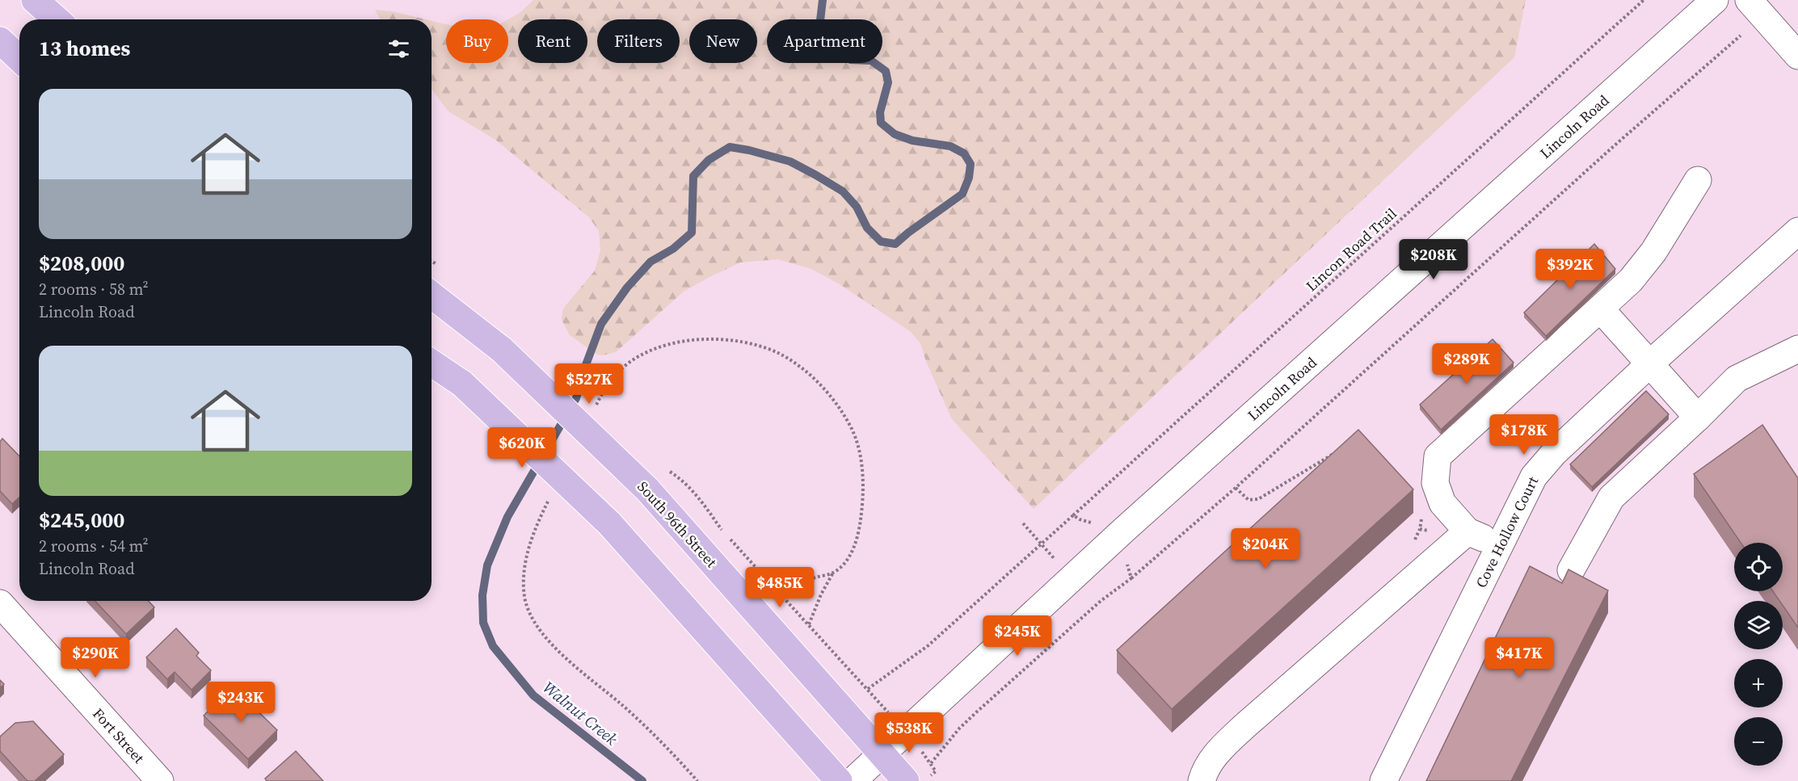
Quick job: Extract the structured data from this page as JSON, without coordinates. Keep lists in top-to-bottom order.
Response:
{
  "streets": {
    "main road": ["South 96th Street"],
    "street": ["Lincoln Road", "Cove Hollow Court", "Fort Street"],
    "path": ["Lincon Road Trail"]
  },
  "crossings": [
    ["Lincoln Road", "South 96th Street"]
  ],
  "water": ["Walnut Creek"],
  "page": {
    "chip": [
      "Buy",
      "Rent",
      "Filters",
      "New",
      "Apartment"
    ],
    "heading": "13 homes",
    "list": [
      {
        "name": "$208,000",
        "note": "2 rooms · 58 m² · Lincoln Road"
      },
      {
        "name": "$245,000",
        "note": "2 rooms · 54 m² · Lincoln Road"
      }
    ],
    "price": [
      "$208K",
      "$392K",
      "$289K",
      "$527K",
      "$178K",
      "$620K",
      "$204K",
      "$485K",
      "$245K",
      "$290K",
      "$417K",
      "$243K",
      "$538K"
    ],
    "map_buttons": ["+", "−"]
  }
}
